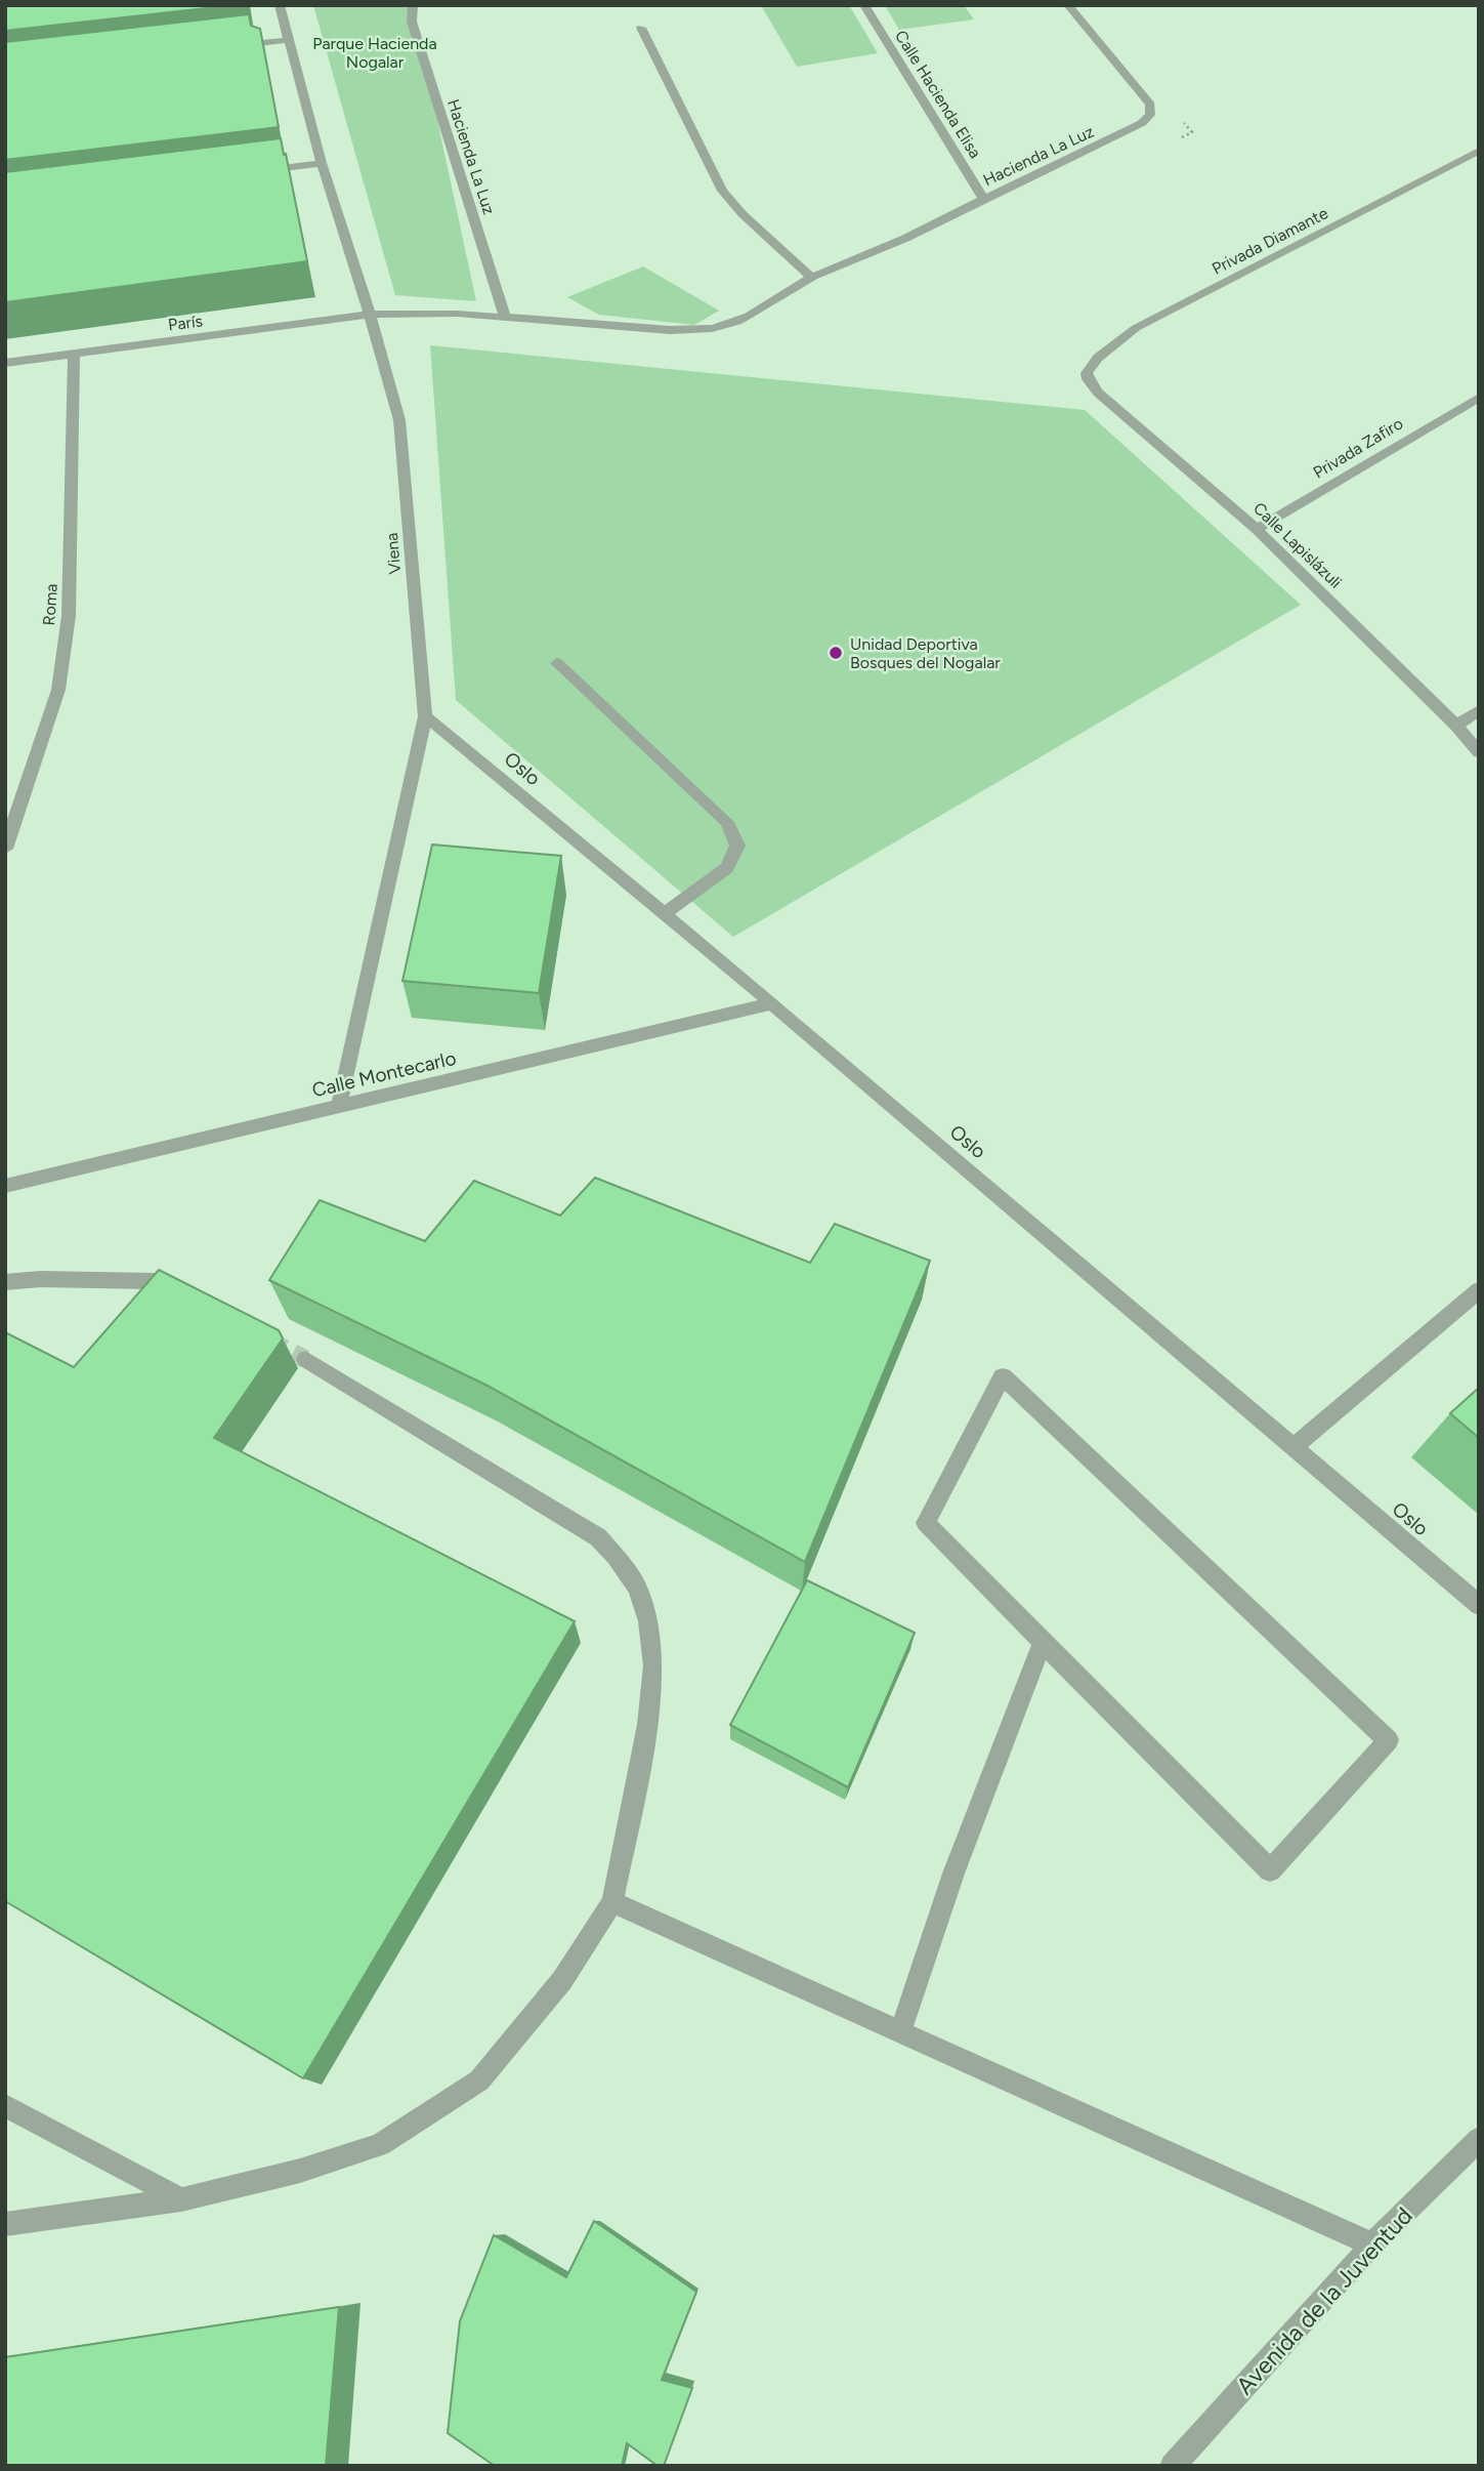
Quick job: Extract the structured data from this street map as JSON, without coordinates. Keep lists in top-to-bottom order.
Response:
{
  "streets": {
    "street": [
      "Calle Hacienda Elisa",
      "Hacienda La Luz",
      "Privada Diamante",
      "París",
      "Privada Zafiro",
      "Calle Lapislázuli",
      "Viena",
      "Roma",
      "Oslo",
      "Calle Montecarlo",
      "Avenida de la Juventud"
    ]
  },
  "crossings": [
    ["Calle Hacienda Elisa", "Hacienda La Luz"],
    ["Hacienda La Luz", "París"],
    ["Hacienda La Luz", "Viena"],
    ["Privada Diamante", "Calle Lapislázuli"],
    ["París", "Viena"],
    ["París", "Roma"],
    ["Privada Zafiro", "Calle Lapislázuli"],
    ["Viena", "Oslo"],
    ["Viena", "Calle Montecarlo"],
    ["Oslo", "Calle Montecarlo"]
  ],
  "parks": ["Parque Hacienda Nogalar"],
  "places": ["Unidad Deportiva Bosques del Nogalar"]
}
